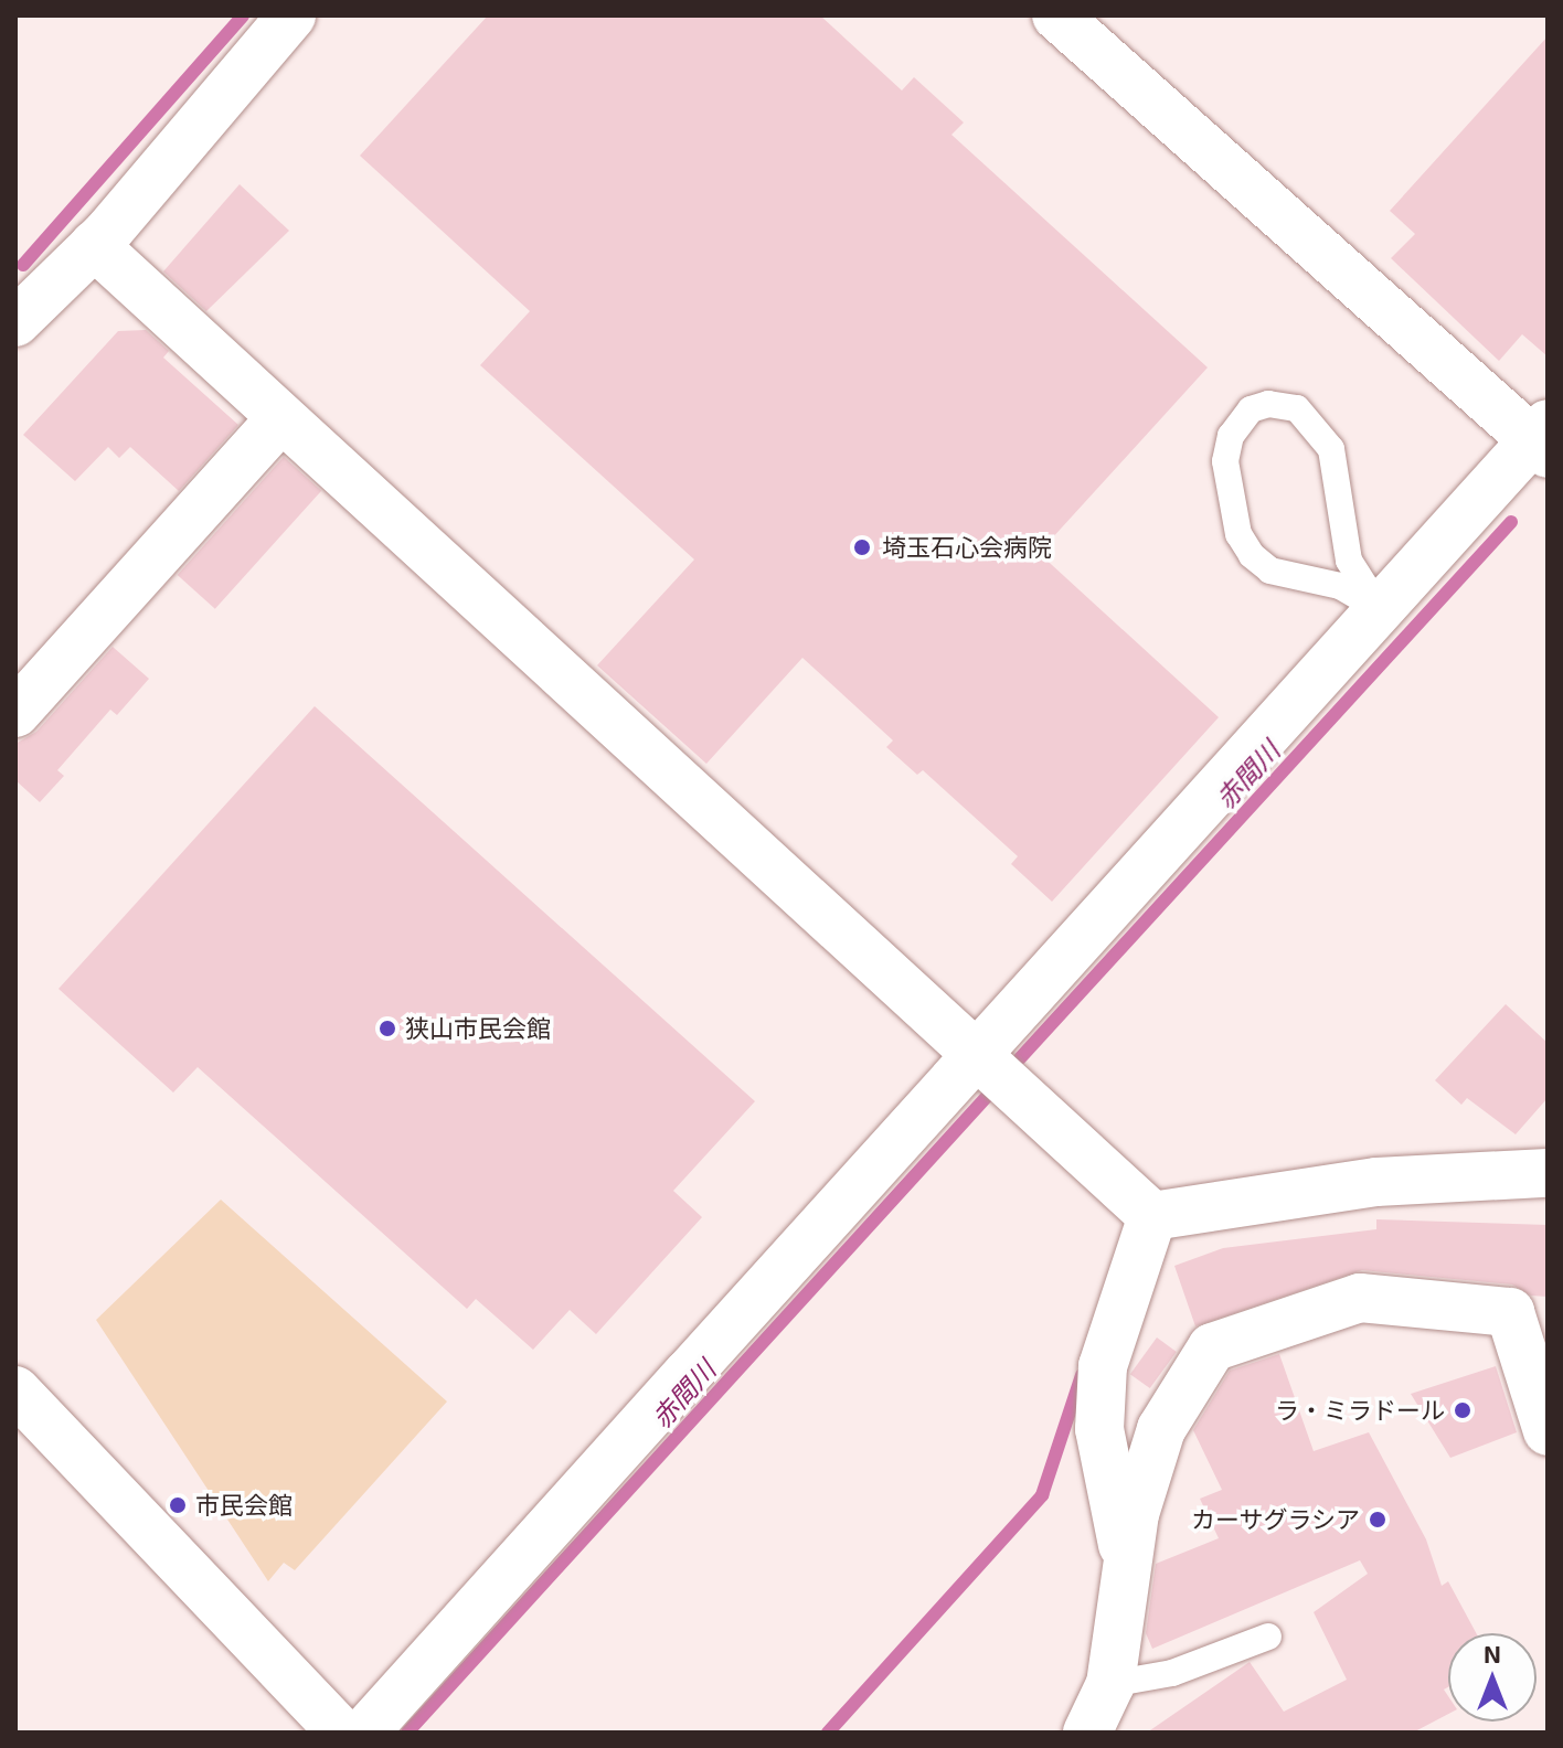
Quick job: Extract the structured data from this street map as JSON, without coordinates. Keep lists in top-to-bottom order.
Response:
{
  "water": ["赤間川"],
  "places": [
    "埼玉石心会病院",
    "狭山市民会館",
    "ラ・ミラドール",
    "市民会館",
    "カーサグラシア"
  ],
  "north": "top"
}
